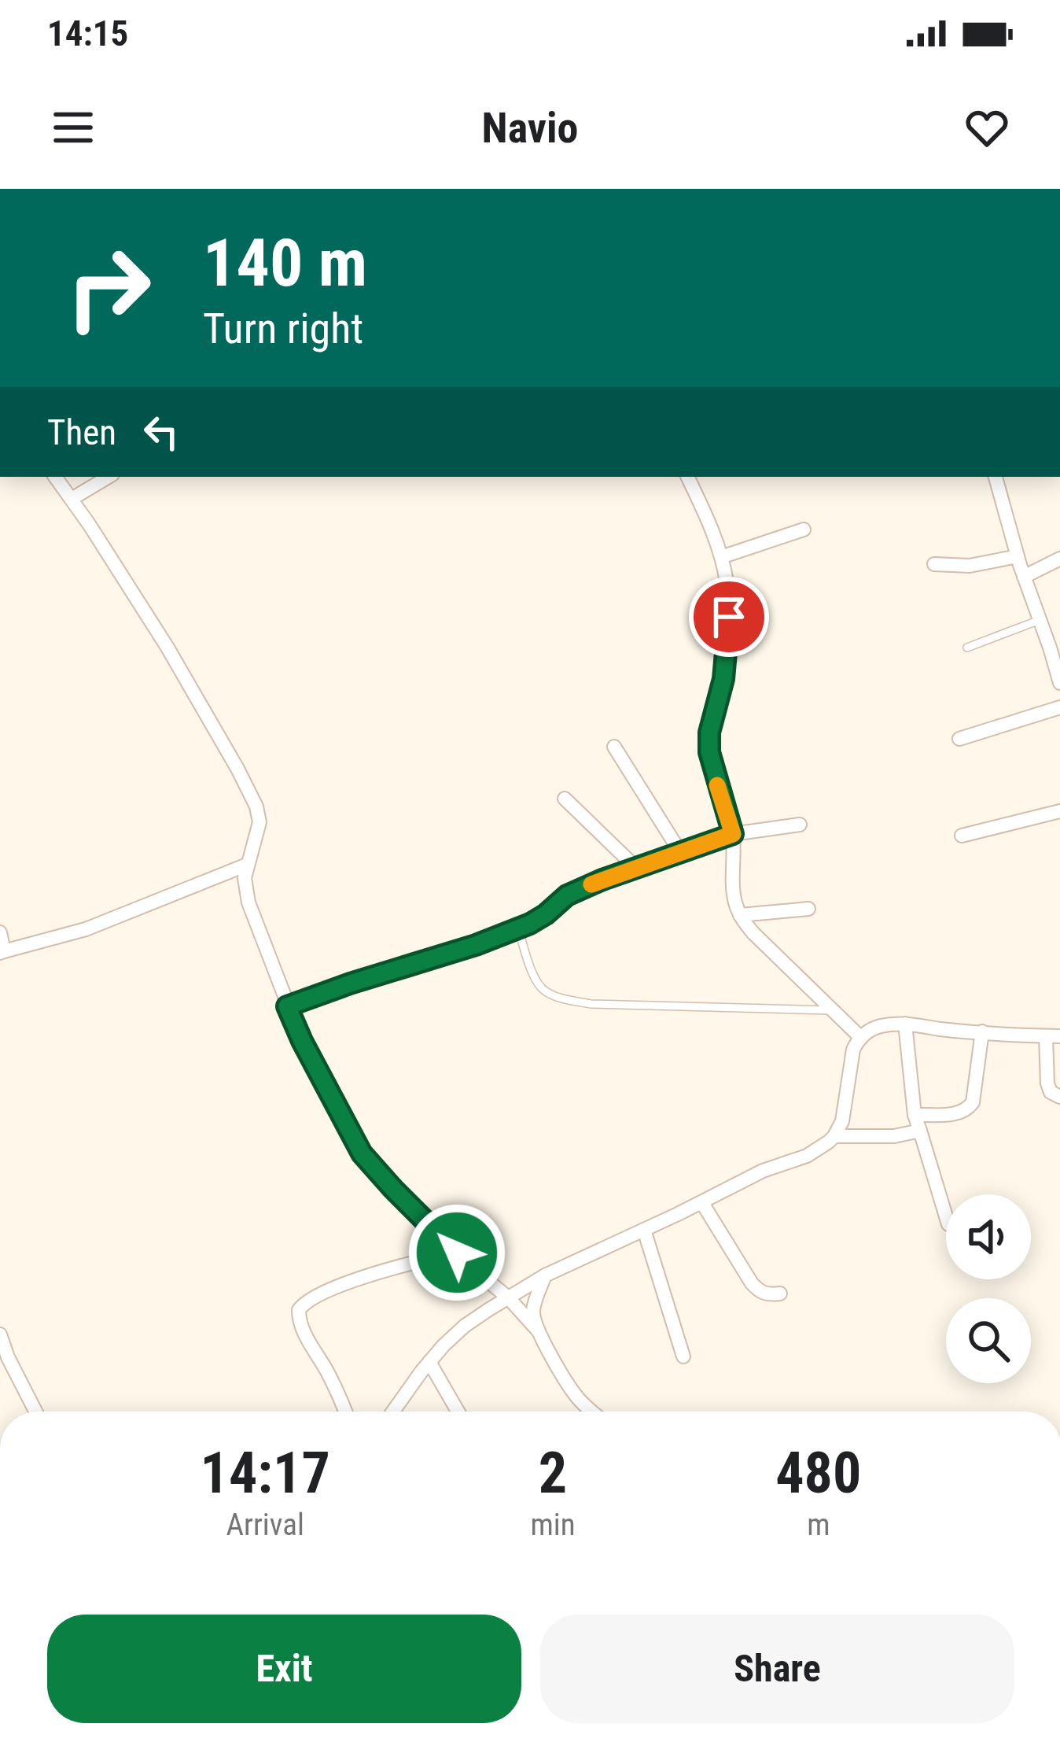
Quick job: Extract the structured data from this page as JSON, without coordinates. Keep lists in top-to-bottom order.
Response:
{
  "page": {
    "status": "14:15",
    "header": "Navio",
    "turn": ["140 m", "Turn right"],
    "then": "Then",
    "eta": [
      "14:17",
      "Arrival",
      "2",
      "min",
      "480",
      "m"
    ],
    "buttons": ["Exit", "Share"]
  }
}
